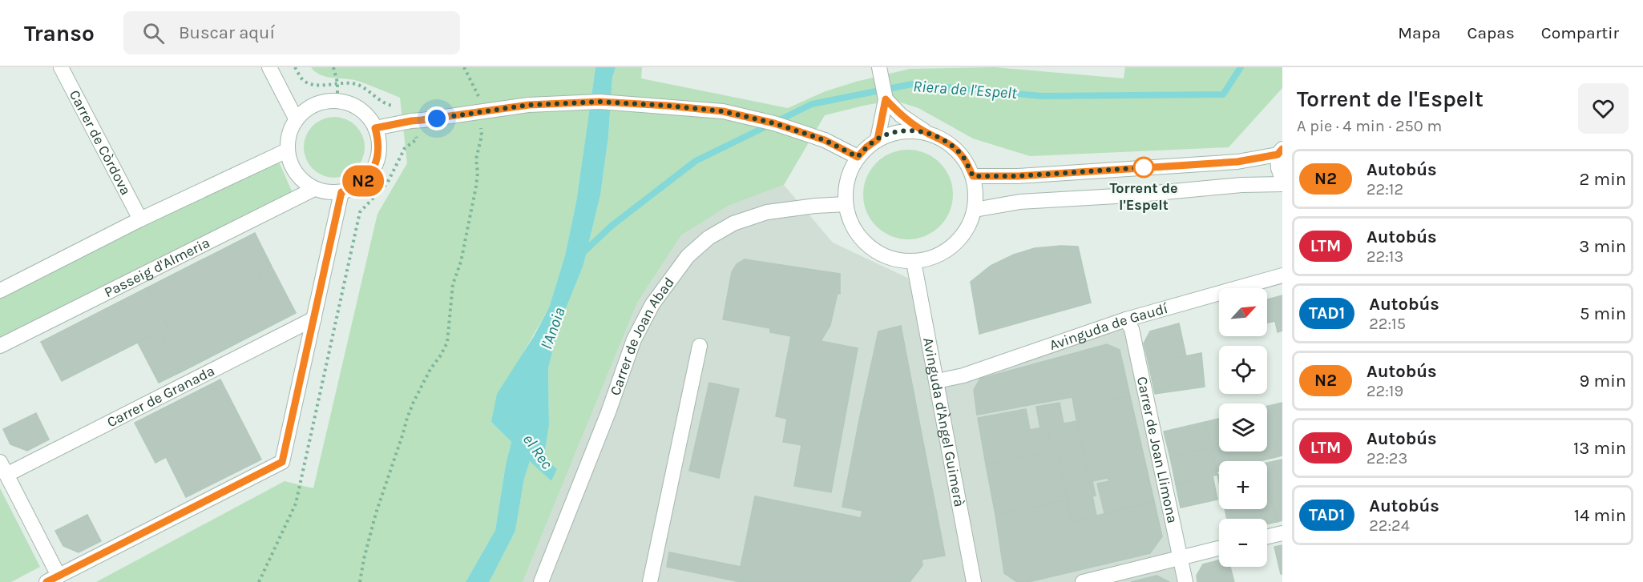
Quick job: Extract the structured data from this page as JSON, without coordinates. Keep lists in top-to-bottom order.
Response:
{
  "streets": {
    "street": [
      "Carrer de Còrdova",
      "Passeig d'Almeria",
      "Avinguda de Gaudí",
      "Carrer de Joan Abad",
      "Carrer de Granada",
      "Avinguda d'Àngel Guimerà",
      "Carrer de Joan Llimona"
    ]
  },
  "crossings": [
    ["Avinguda de Gaudí", "Avinguda d'Àngel Guimerà"],
    ["Avinguda de Gaudí", "Carrer de Joan Llimona"],
    ["Carrer de Joan Abad", "Avinguda d'Àngel Guimerà"]
  ],
  "water": ["Riera de l'Espelt", "l'Anoia", "el Rec"],
  "places": ["Torrent de l'Espelt"],
  "lines": ["bus line N2"],
  "north": "top right",
  "page": {
    "header": "Transo",
    "search": "Buscar aquí",
    "nav": ["Mapa", "Capas", "Compartir"],
    "on_map": "N2",
    "heading": ["Torrent de l'Espelt", "A pie · 4 min · 250 m"],
    "list": [
      {
        "mark": "N2",
        "name": "Autobús",
        "note": "22:12",
        "value": "2 min"
      },
      {
        "mark": "LTM",
        "name": "Autobús",
        "note": "22:13",
        "value": "3 min"
      },
      {
        "mark": "TAD1",
        "name": "Autobús",
        "note": "22:15",
        "value": "5 min"
      },
      {
        "mark": "N2",
        "name": "Autobús",
        "note": "22:19",
        "value": "9 min"
      },
      {
        "mark": "LTM",
        "name": "Autobús",
        "note": "22:23",
        "value": "13 min"
      },
      {
        "mark": "TAD1",
        "name": "Autobús",
        "note": "22:24",
        "value": "14 min"
      }
    ],
    "map_buttons": ["+", "−"]
  }
}
